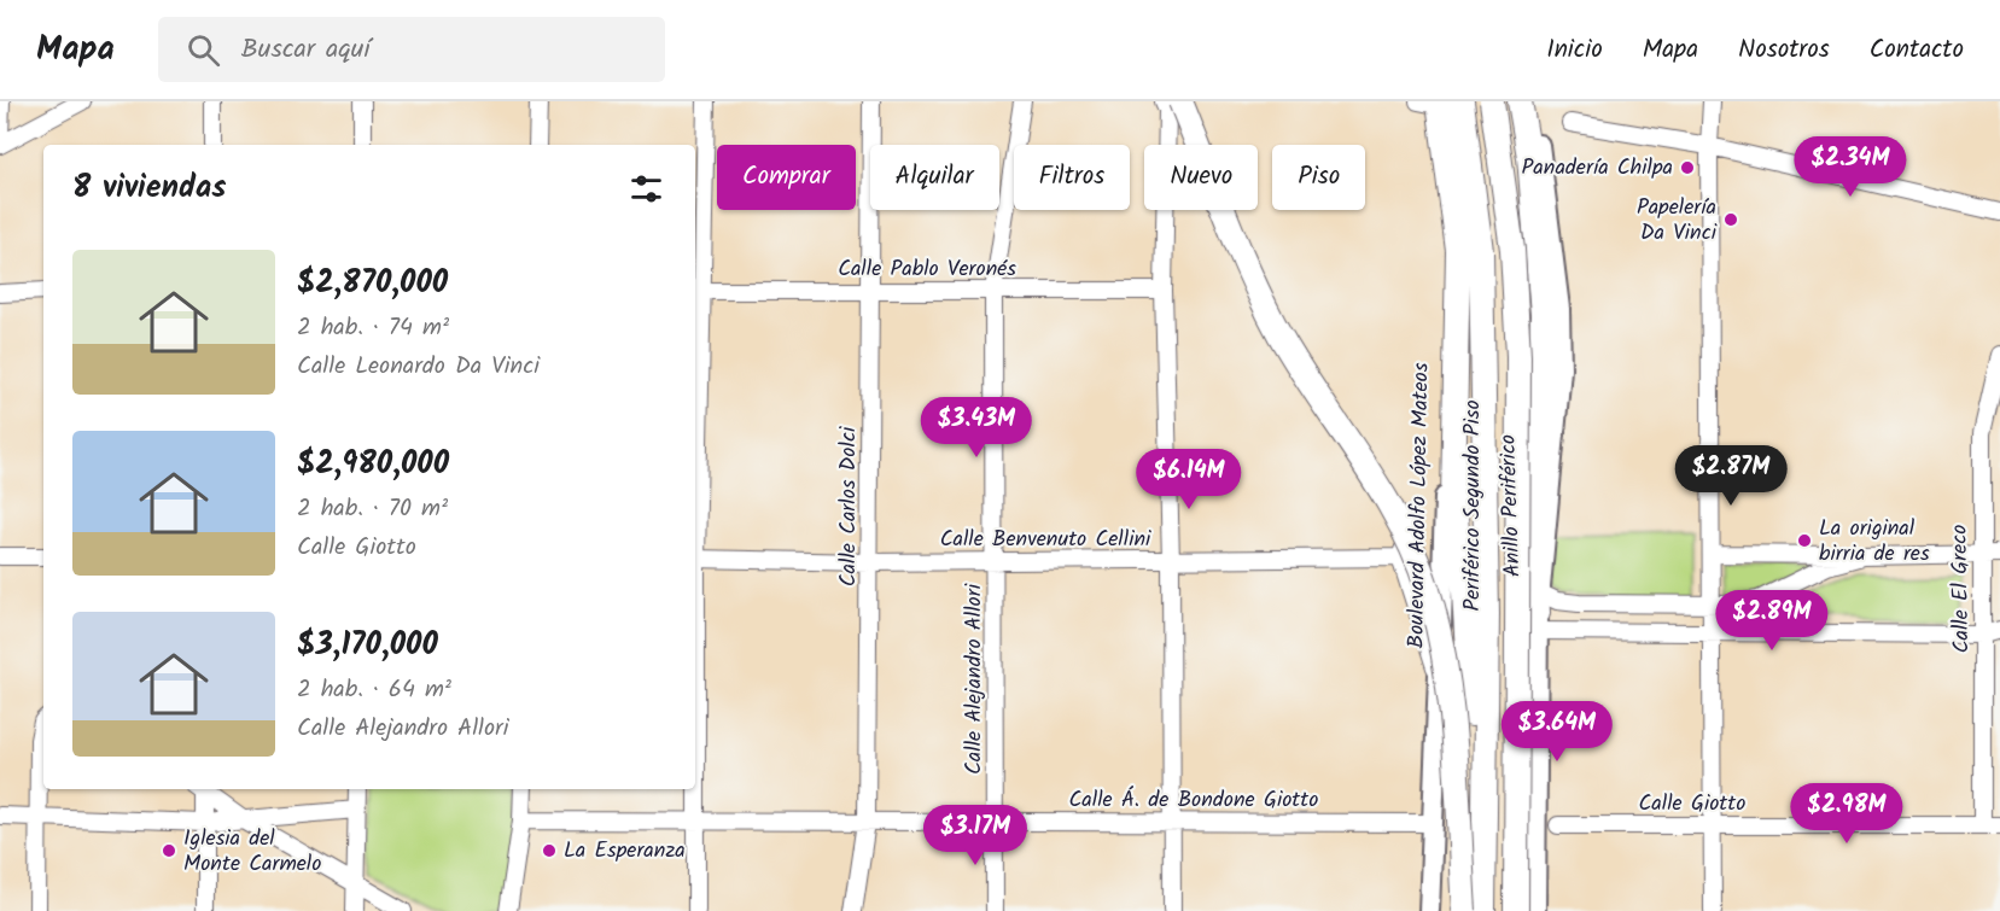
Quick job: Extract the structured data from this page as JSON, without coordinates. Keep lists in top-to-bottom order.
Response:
{
  "streets": {
    "highway": ["Periférico Segundo Piso", "Anillo Periférico"],
    "main road": ["Boulevard Adolfo López Mateos"],
    "street": [
      "Calle Pablo Veronés",
      "Calle Carlos Dolci",
      "Calle Benvenuto Cellini",
      "Calle El Greco",
      "Calle Alejandro Allori",
      "Calle Á. de Bondone Giotto",
      "Calle Giotto"
    ]
  },
  "crossings": [
    ["Calle Pablo Veronés", "Calle Carlos Dolci"],
    ["Calle Pablo Veronés", "Calle Alejandro Allori"],
    ["Boulevard Adolfo López Mateos", "Calle Benvenuto Cellini"],
    ["Boulevard Adolfo López Mateos", "Calle Á. de Bondone Giotto"],
    ["Calle Carlos Dolci", "Calle Benvenuto Cellini"],
    ["Calle Carlos Dolci", "Calle Á. de Bondone Giotto"],
    ["Calle Benvenuto Cellini", "Calle Alejandro Allori"],
    ["Calle El Greco", "Calle Giotto"],
    ["Calle Alejandro Allori", "Calle Á. de Bondone Giotto"]
  ],
  "places": [
    "Panadería Chilpa",
    "Papelería Da Vinci",
    "La original birria de res",
    "Iglesia del Monte Carmelo",
    "La Esperanza"
  ],
  "page": {
    "header": "Mapa",
    "search": "Buscar aquí",
    "nav": [
      "Inicio",
      "Mapa",
      "Nosotros",
      "Contacto"
    ],
    "price": [
      "$2.34M",
      "$3.43M",
      "$2.87M",
      "$6.14M",
      "$2.89M",
      "$3.64M",
      "$2.98M",
      "$3.17M"
    ],
    "chip": [
      "Comprar",
      "Alquilar",
      "Filtros",
      "Nuevo",
      "Piso"
    ],
    "heading": "8 viviendas",
    "list": [
      {
        "name": "$2,870,000",
        "note": "2 hab. · 74 m² · Calle Leonardo Da Vinci"
      },
      {
        "name": "$2,980,000",
        "note": "2 hab. · 70 m² · Calle Giotto"
      },
      {
        "name": "$3,170,000",
        "note": "2 hab. · 64 m² · Calle Alejandro Allori"
      }
    ]
  }
}
